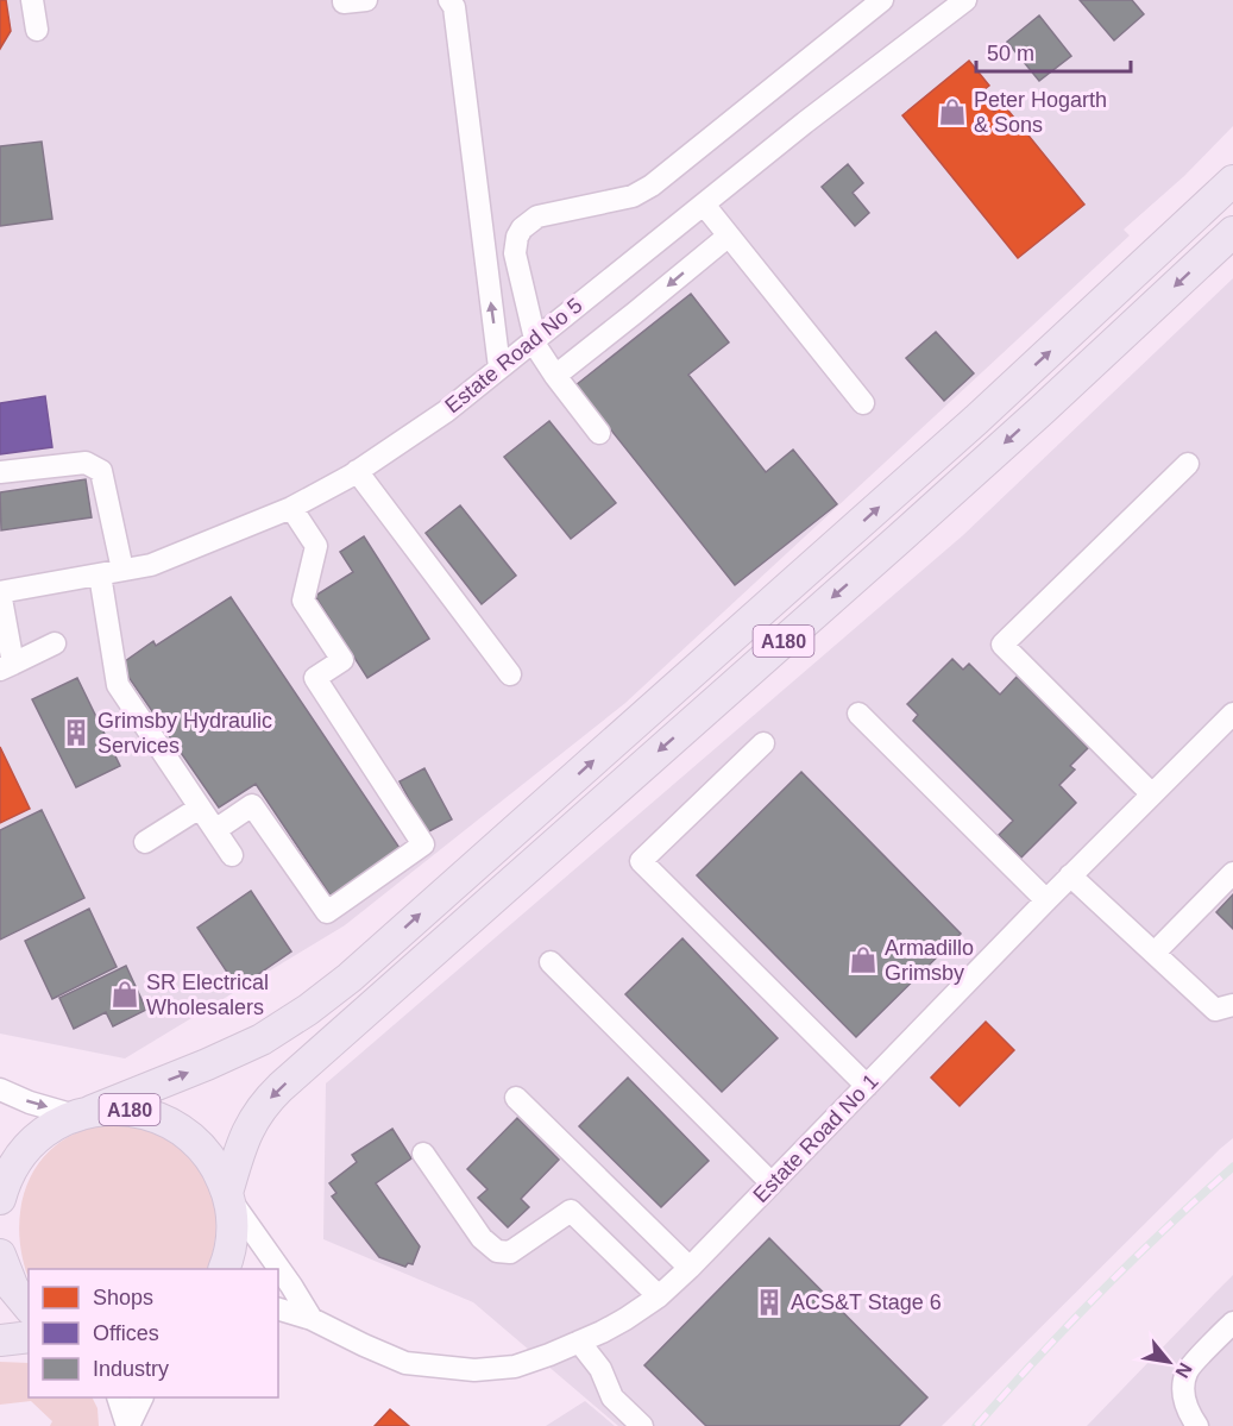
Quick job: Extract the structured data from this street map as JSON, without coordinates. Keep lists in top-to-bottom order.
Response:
{
  "streets": {
    "highway": ["A180"],
    "street": ["Estate Road No 5", "Estate Road No 1"]
  },
  "places": {
    "shop": ["Peter Hogarth & Sons", "Armadillo Grimsby", "SR Electrical Wholesalers"],
    "building": ["Grimsby Hydraulic Services", "ACS&T Stage 6"]
  },
  "legend": ["Shops", "Offices", "Industry"],
  "scale_bar": "50 m",
  "north": "bottom right"
}
